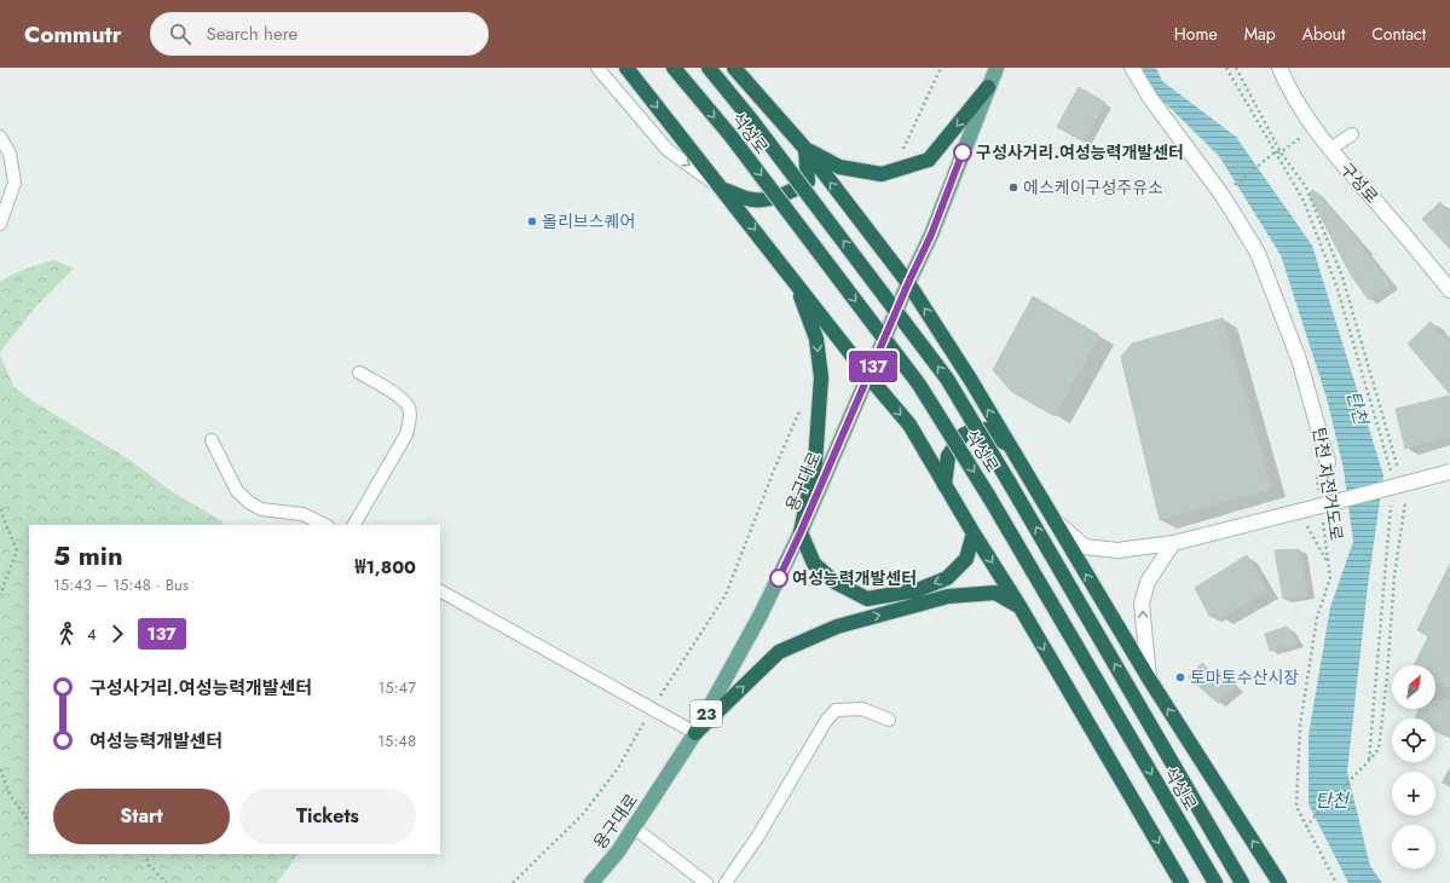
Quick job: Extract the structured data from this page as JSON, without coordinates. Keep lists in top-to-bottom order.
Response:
{
  "streets": {
    "highway": ["석성로"],
    "main road": ["용구대로", "23"],
    "street": ["구성로"],
    "path": ["탄천 자전거도로"]
  },
  "water": ["탄천"],
  "places": [
    "구성사거리.여성능력개발센터",
    "에스케이구성주유소",
    "올리브스퀘어",
    "여성능력개발센터",
    "토마토수산시장"
  ],
  "lines": ["bus line 137"],
  "north": "top right",
  "page": {
    "header": "Commutr",
    "search": "Search here",
    "nav": [
      "Home",
      "Map",
      "About",
      "Contact"
    ],
    "on_map": "137",
    "heading": ["5 min", "15:43 – 15:48 · Bus", "₩1,800"],
    "legs": ["4", "137"],
    "list": [
      {
        "name": "구성사거리.여성능력개발센터",
        "value": "15:47"
      },
      {
        "name": "여성능력개발센터",
        "value": "15:48"
      }
    ],
    "map_buttons": ["+", "−"],
    "buttons": ["Start", "Tickets"]
  }
}
